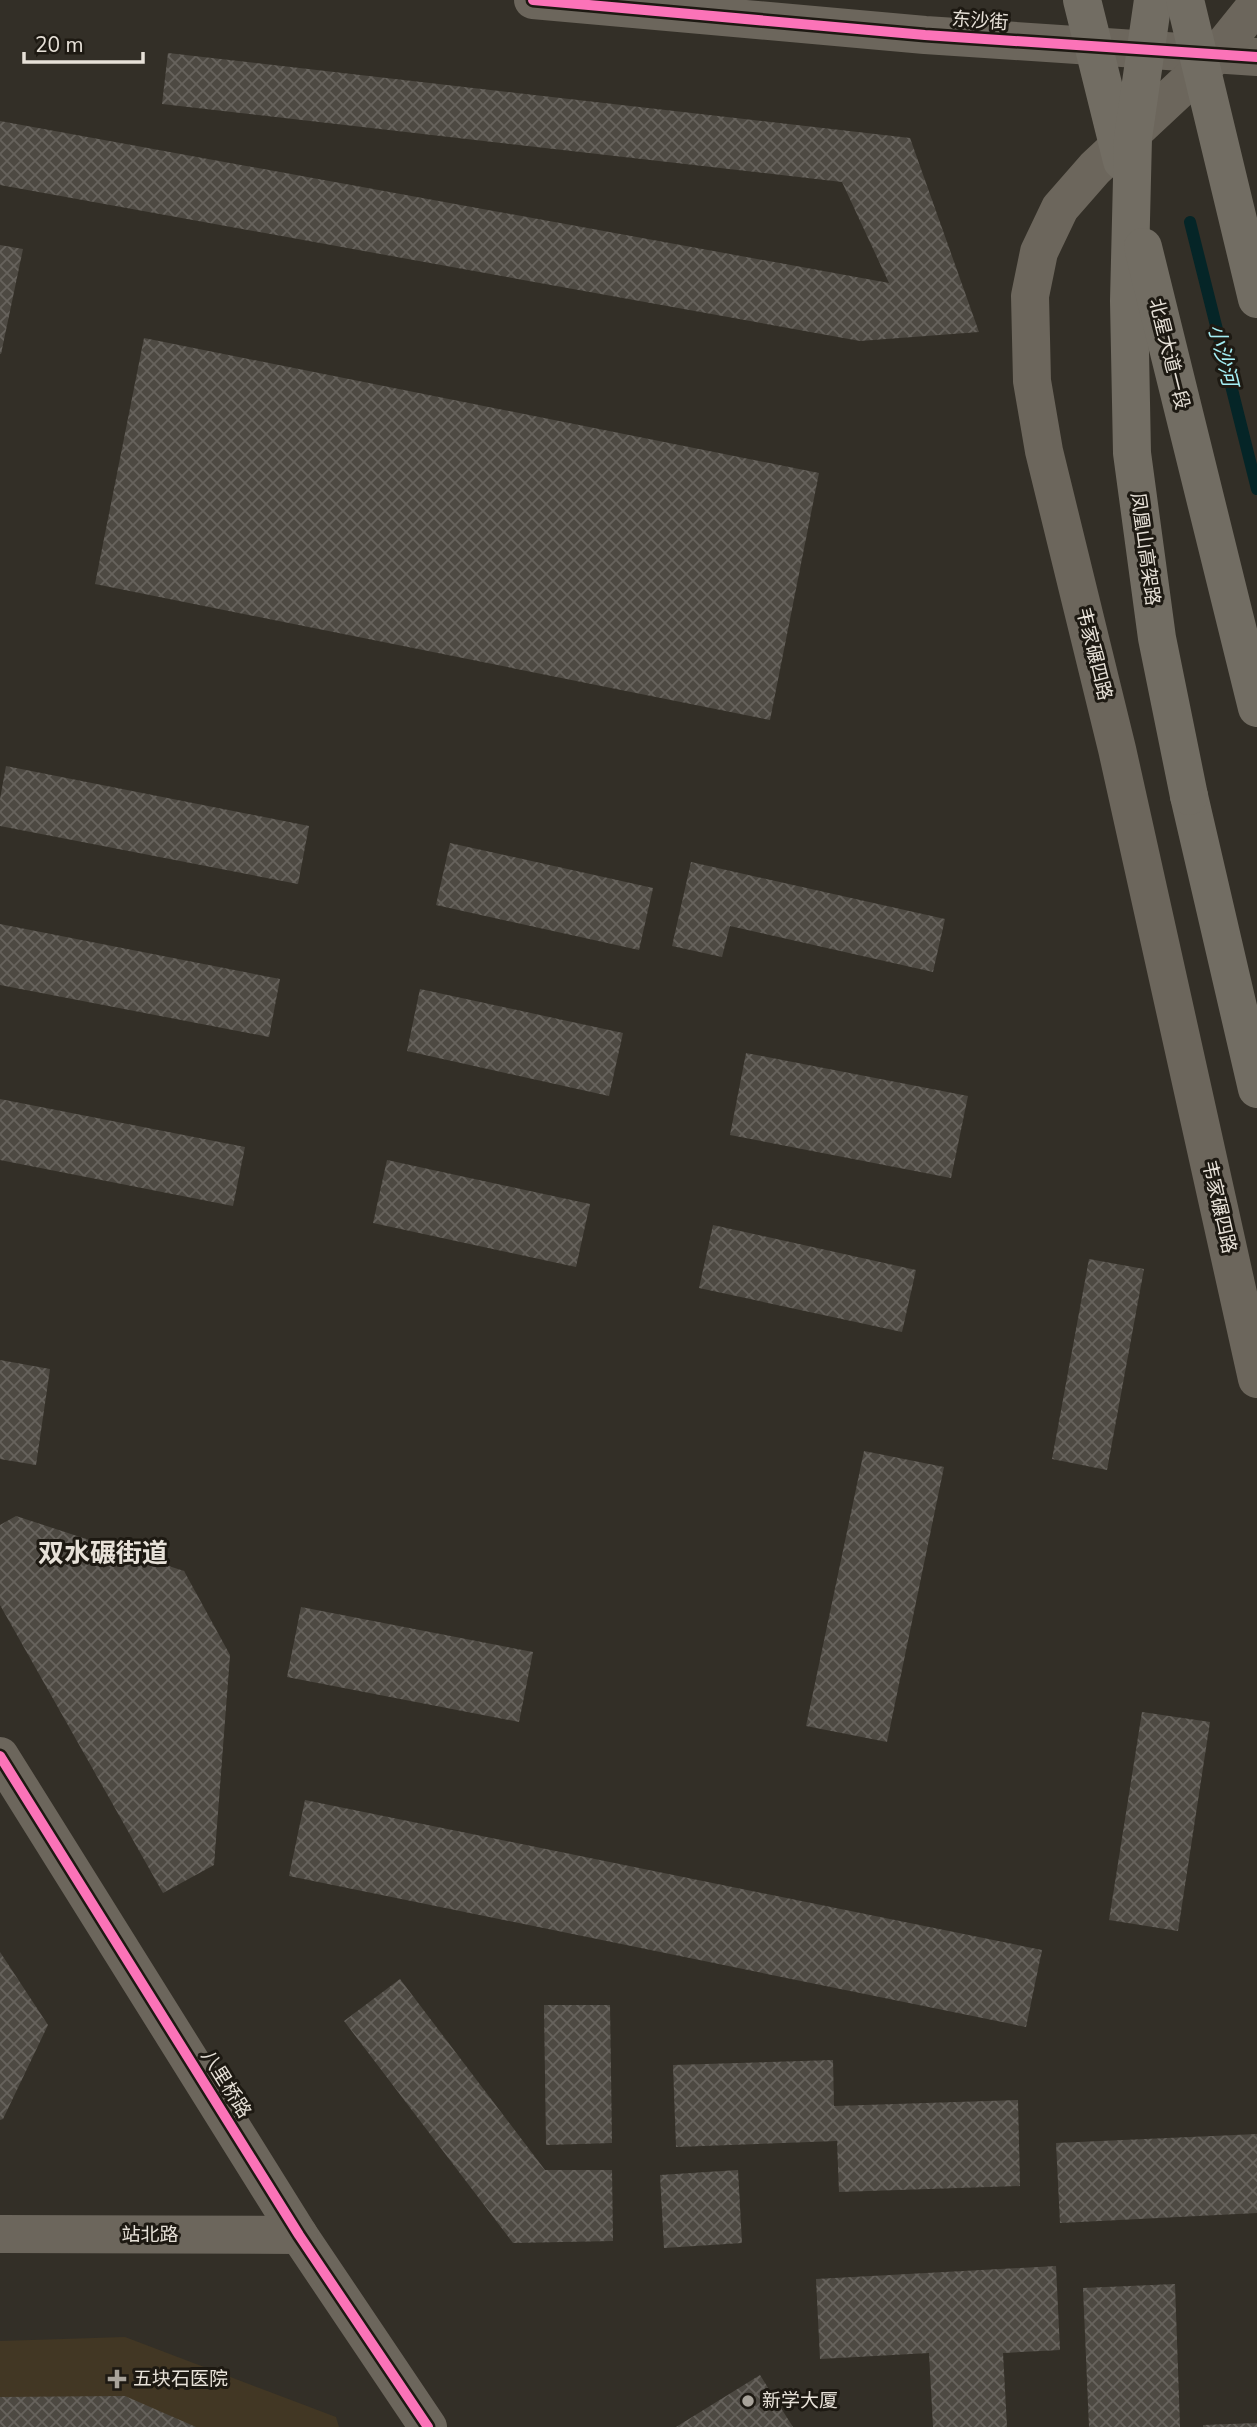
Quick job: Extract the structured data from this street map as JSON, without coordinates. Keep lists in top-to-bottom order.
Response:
{
  "streets": {
    "highway": ["北星大道一段", "凤凰山高架路"],
    "street": [
      "东沙街",
      "韦家碾四路",
      "八里桥路",
      "站北路"
    ]
  },
  "crossings": [
    ["东沙街", "韦家碾四路"],
    ["八里桥路", "站北路"]
  ],
  "districts": ["双水碾街道"],
  "water": ["小沙河"],
  "places": {
    "health": ["五块石医院"],
    "other": ["新学大厦"]
  },
  "scale_bar": "20 m"
}
